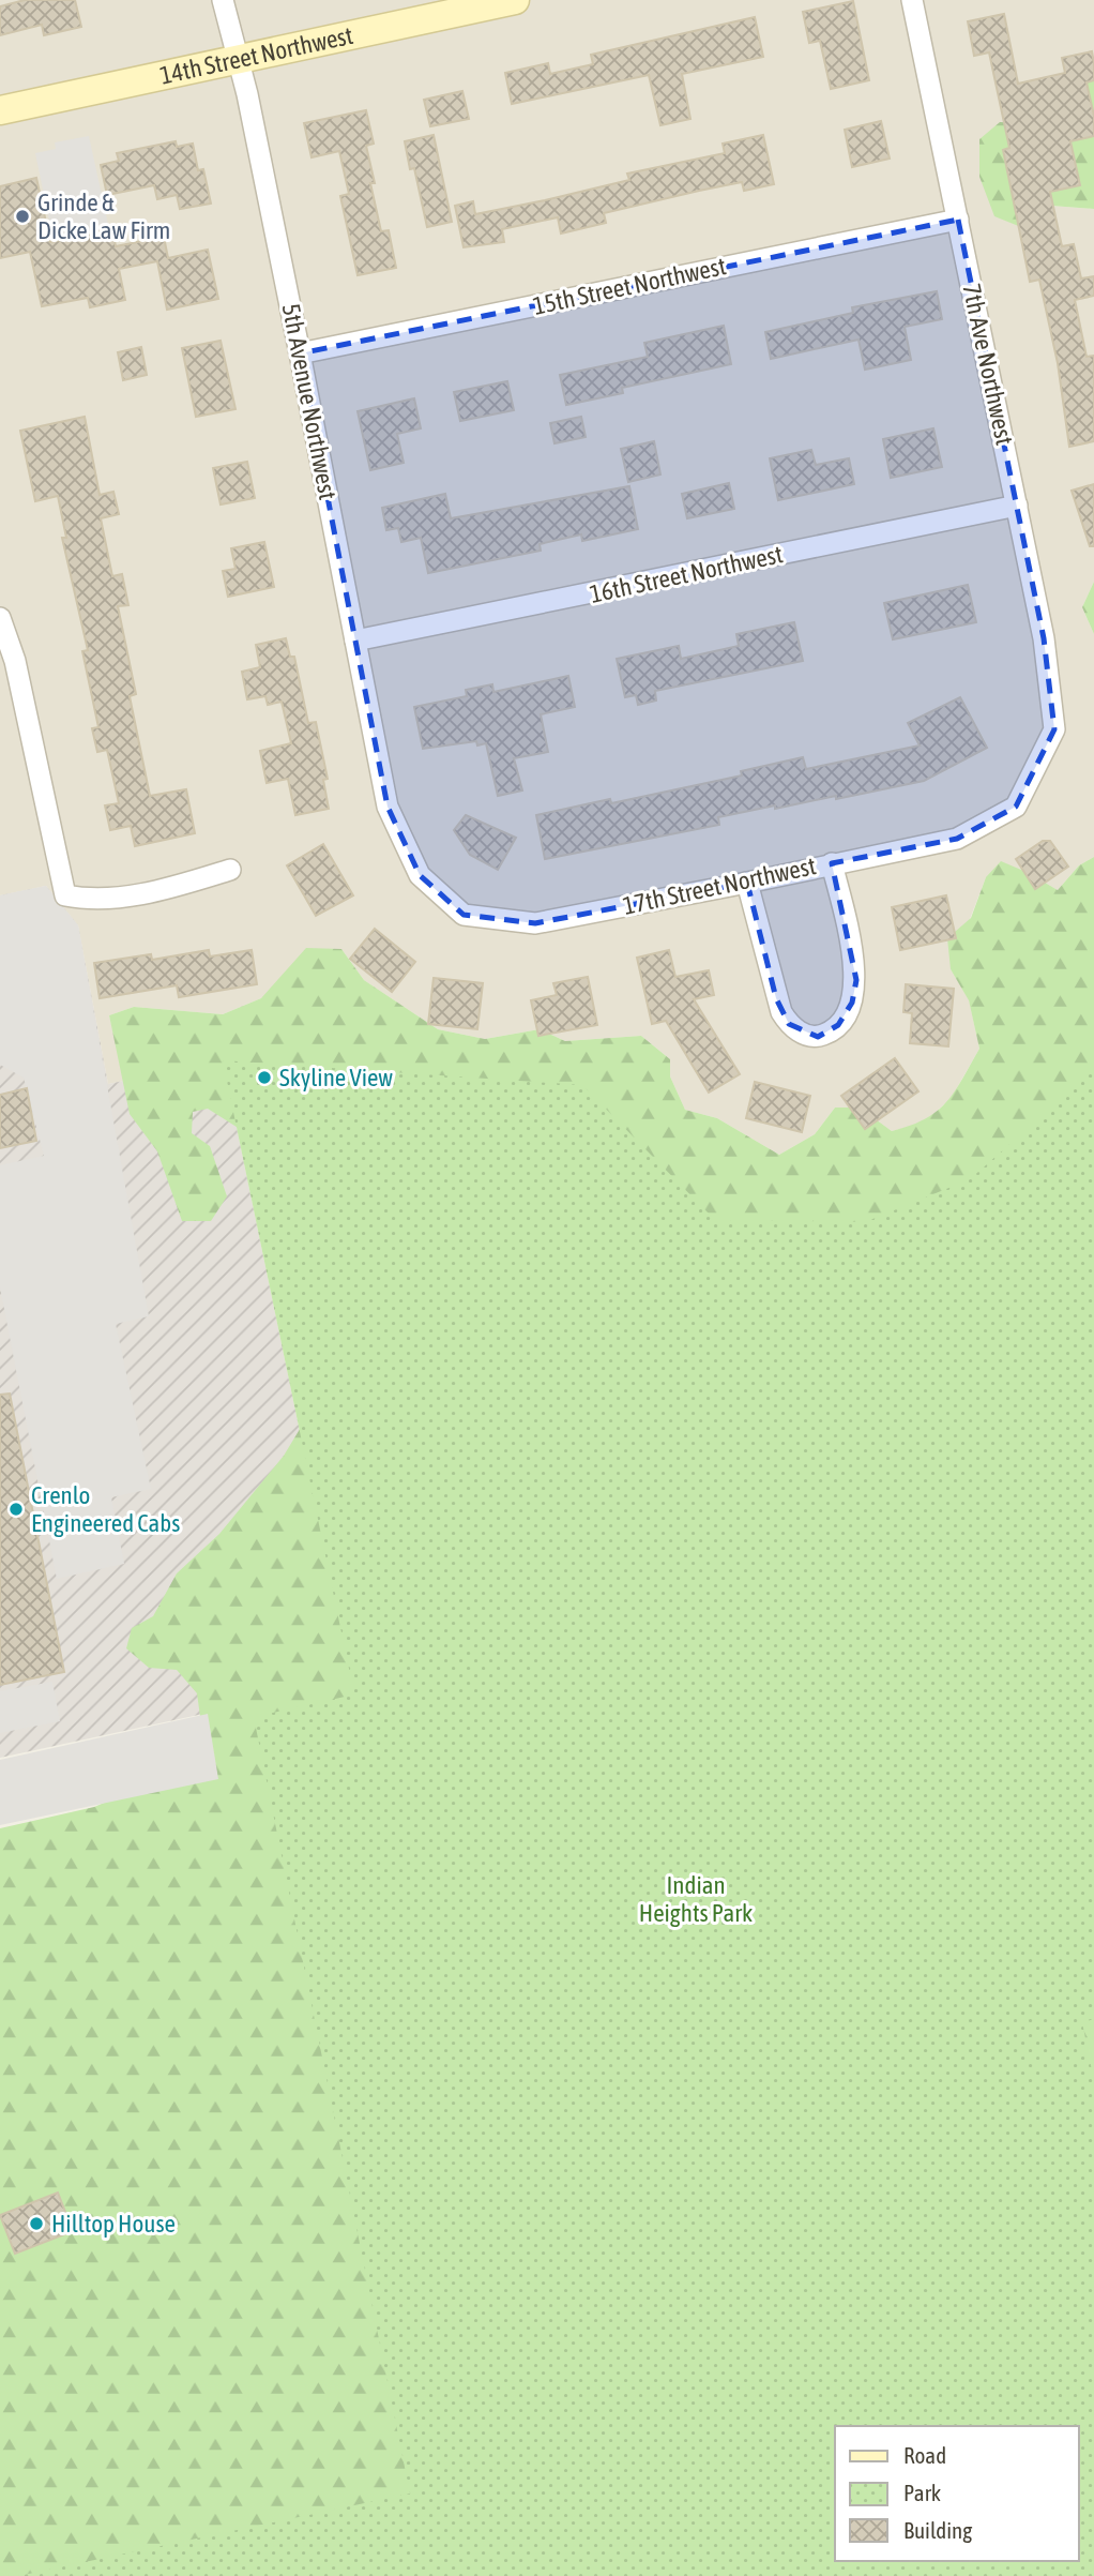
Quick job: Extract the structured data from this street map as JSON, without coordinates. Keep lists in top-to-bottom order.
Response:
{
  "streets": {
    "street": [
      "14th Street Northwest",
      "15th Street Northwest",
      "7th Ave Northwest",
      "5th Avenue Northwest",
      "16th Street Northwest",
      "17th Street Northwest"
    ]
  },
  "crossings": [
    ["14th Street Northwest", "5th Avenue Northwest"],
    ["15th Street Northwest", "7th Ave Northwest"],
    ["15th Street Northwest", "5th Avenue Northwest"],
    ["7th Ave Northwest", "16th Street Northwest"],
    ["7th Ave Northwest", "17th Street Northwest"],
    ["5th Avenue Northwest", "16th Street Northwest"],
    ["5th Avenue Northwest", "17th Street Northwest"]
  ],
  "parks": ["Indian Heights Park"],
  "places": [
    "Grinde & Dicke Law Firm",
    "Skyline View",
    "Crenlo Engineered Cabs",
    "Hilltop House"
  ],
  "legend": ["Road", "Park", "Building"]
}
